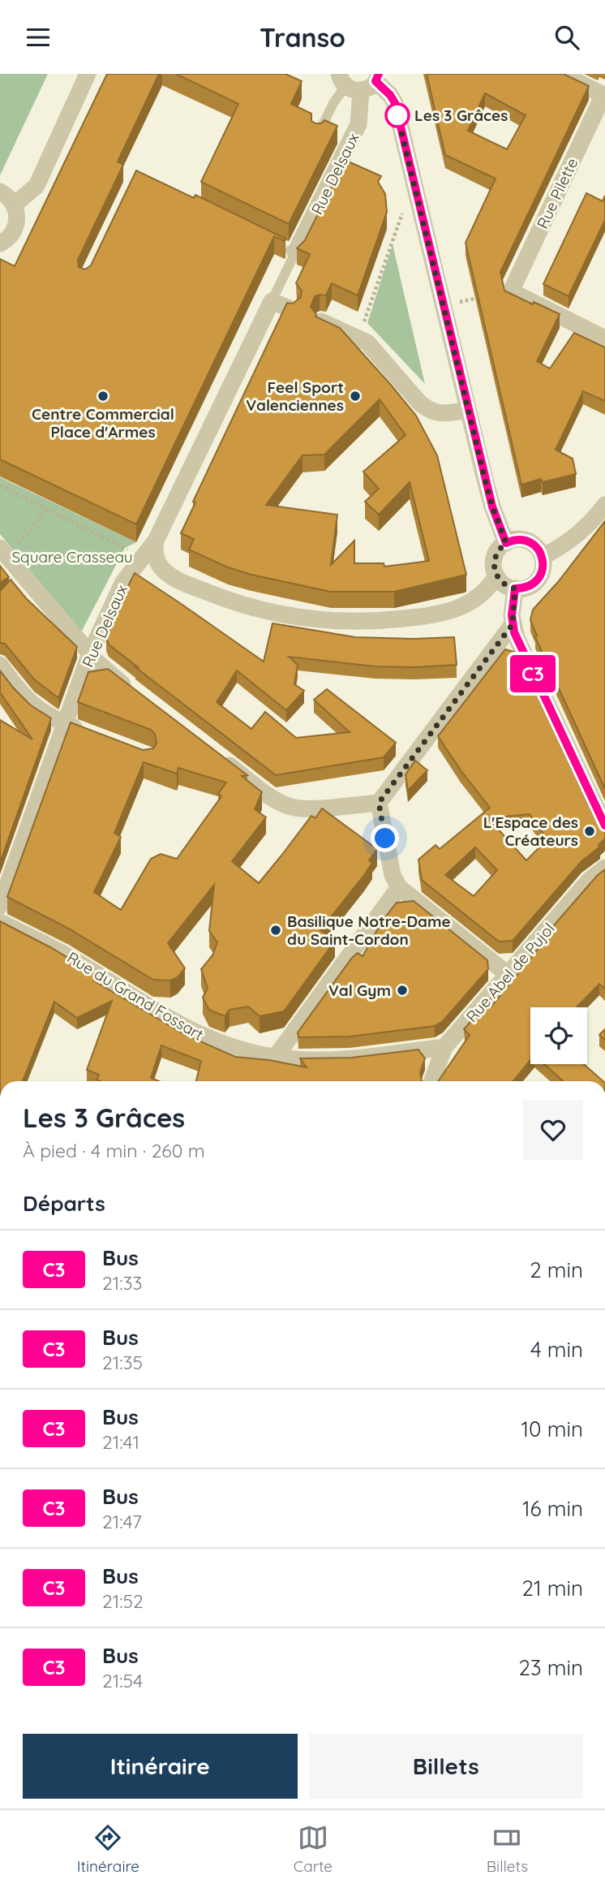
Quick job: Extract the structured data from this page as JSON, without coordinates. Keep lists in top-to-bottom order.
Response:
{
  "streets": {
    "street": [
      "Rue Delsaux",
      "Rue Pilette",
      "Rue Abel de Pujol",
      "Rue du Grand Fossart"
    ]
  },
  "crossings": [
    ["Rue Abel de Pujol", "Rue du Grand Fossart"]
  ],
  "parks": ["Square Crasseau"],
  "places": [
    "Les 3 Grâces",
    "Centre Commercial Place d'Armes",
    "Feel Sport Valenciennes",
    "L'Espace des Créateurs",
    "Basilique Notre-Dame du Saint-Cordon",
    "Val Gym"
  ],
  "lines": ["bus line C3"],
  "page": {
    "header": "Transo",
    "on_map": "C3",
    "heading": [
      ["Les 3 Grâces", "À pied · 4 min · 260 m"],
      "Départs"
    ],
    "list": [
      {
        "mark": "C3",
        "name": "Bus",
        "note": "21:33",
        "value": "2 min"
      },
      {
        "mark": "C3",
        "name": "Bus",
        "note": "21:35",
        "value": "4 min"
      },
      {
        "mark": "C3",
        "name": "Bus",
        "note": "21:41",
        "value": "10 min"
      },
      {
        "mark": "C3",
        "name": "Bus",
        "note": "21:47",
        "value": "16 min"
      },
      {
        "mark": "C3",
        "name": "Bus",
        "note": "21:52",
        "value": "21 min"
      },
      {
        "mark": "C3",
        "name": "Bus",
        "note": "21:54",
        "value": "23 min"
      }
    ],
    "buttons": ["Itinéraire", "Billets"],
    "tabs": ["Itinéraire", "Carte", "Billets"]
  }
}
